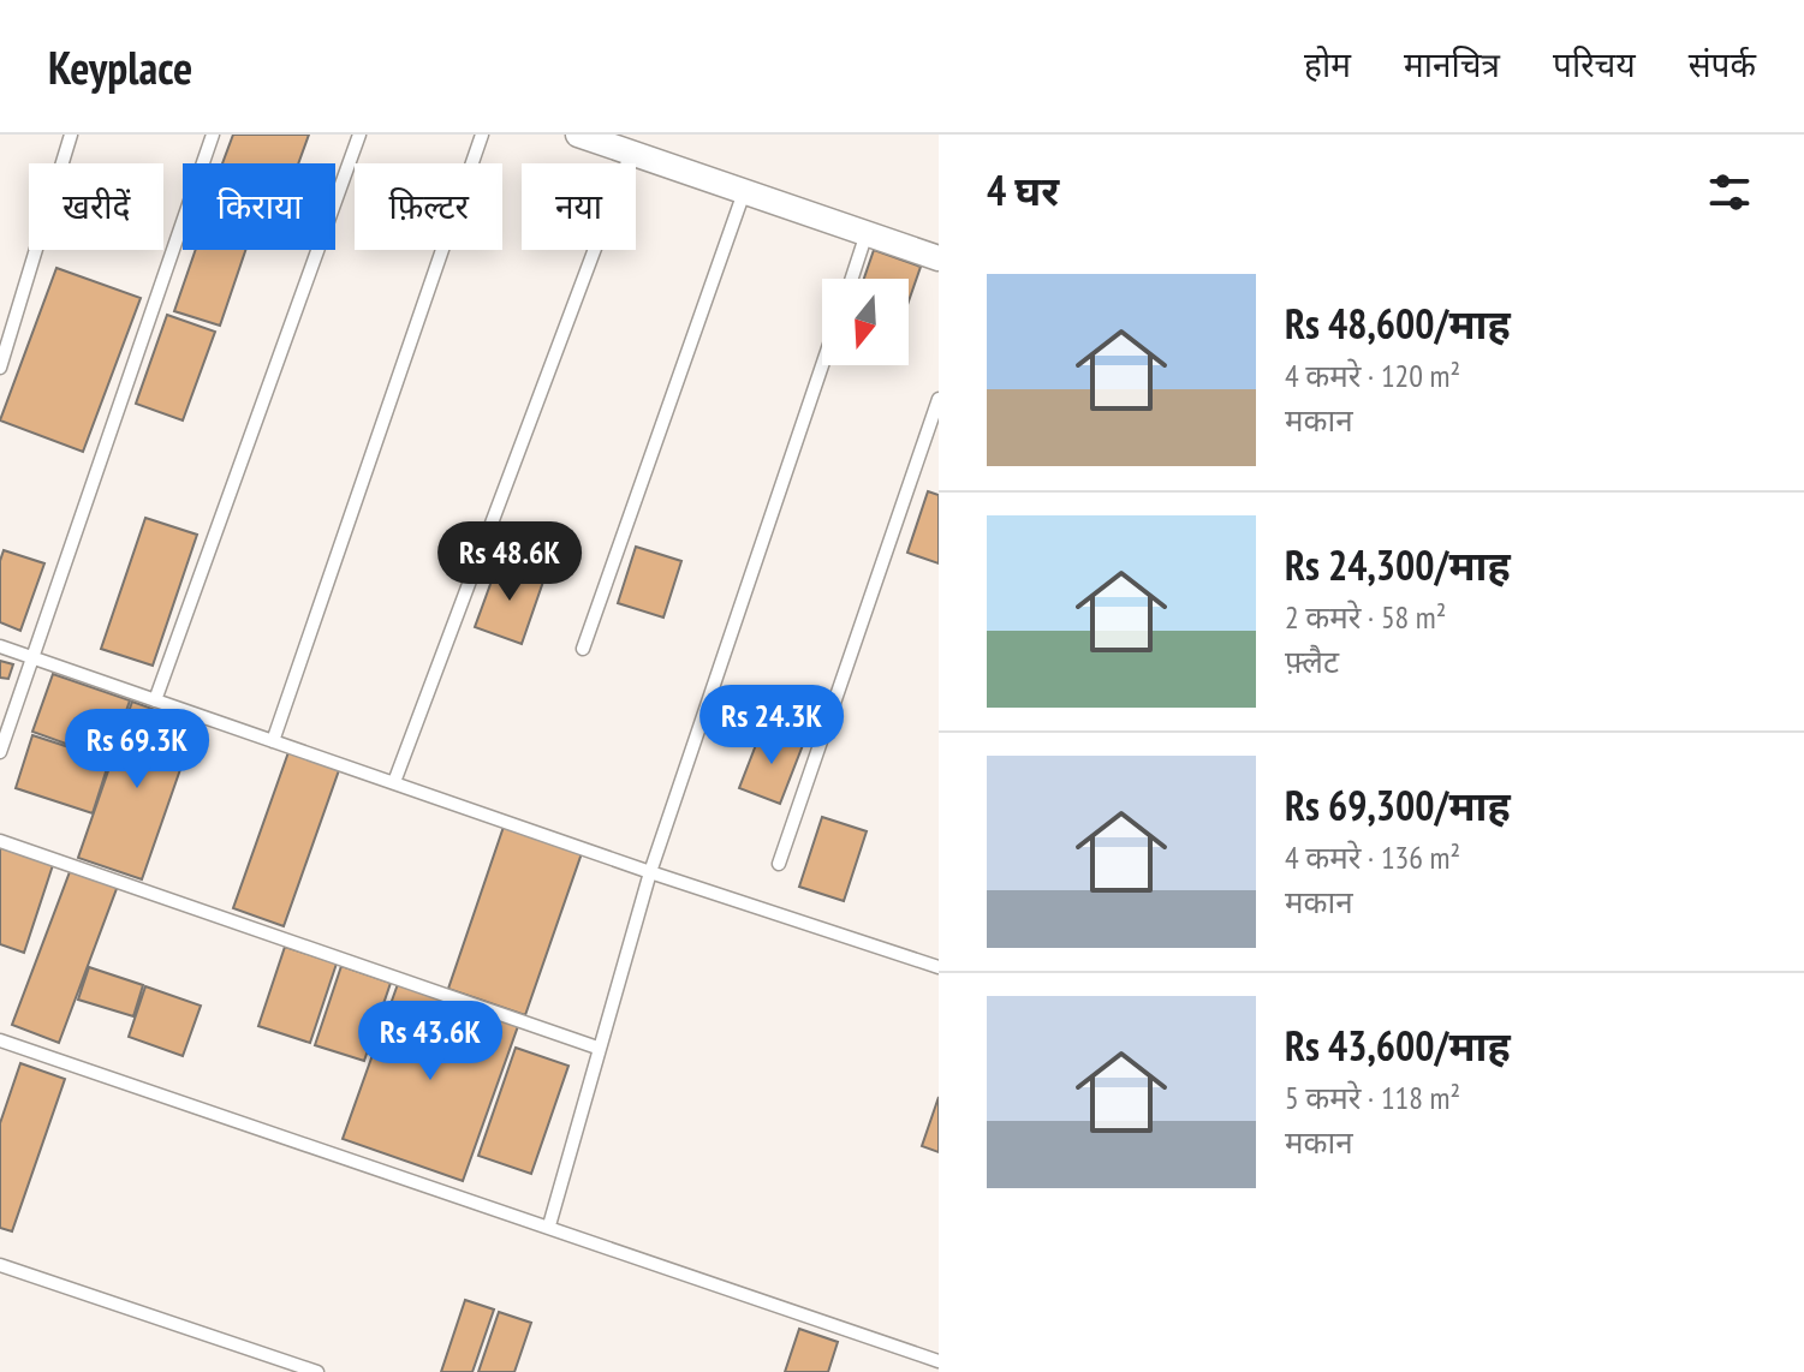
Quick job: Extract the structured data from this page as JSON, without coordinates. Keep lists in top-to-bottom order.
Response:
{
  "north": "bottom",
  "page": {
    "header": "Keyplace",
    "nav": [
      "होम",
      "मानचित्र",
      "परिचय",
      "संपर्क"
    ],
    "heading": "4 घर",
    "chip": [
      "खरीदें",
      "किराया",
      "फ़िल्टर",
      "नया"
    ],
    "list": [
      {
        "name": "Rs 48,600/माह",
        "note": "4 कमरे · 120 m² · मकान"
      },
      {
        "name": "Rs 24,300/माह",
        "note": "2 कमरे · 58 m² · फ़्लैट"
      },
      {
        "name": "Rs 69,300/माह",
        "note": "4 कमरे · 136 m² · मकान"
      },
      {
        "name": "Rs 43,600/माह",
        "note": "5 कमरे · 118 m² · मकान"
      }
    ],
    "price": [
      "Rs 48.6K",
      "Rs 24.3K",
      "Rs 69.3K",
      "Rs 43.6K"
    ]
  }
}
